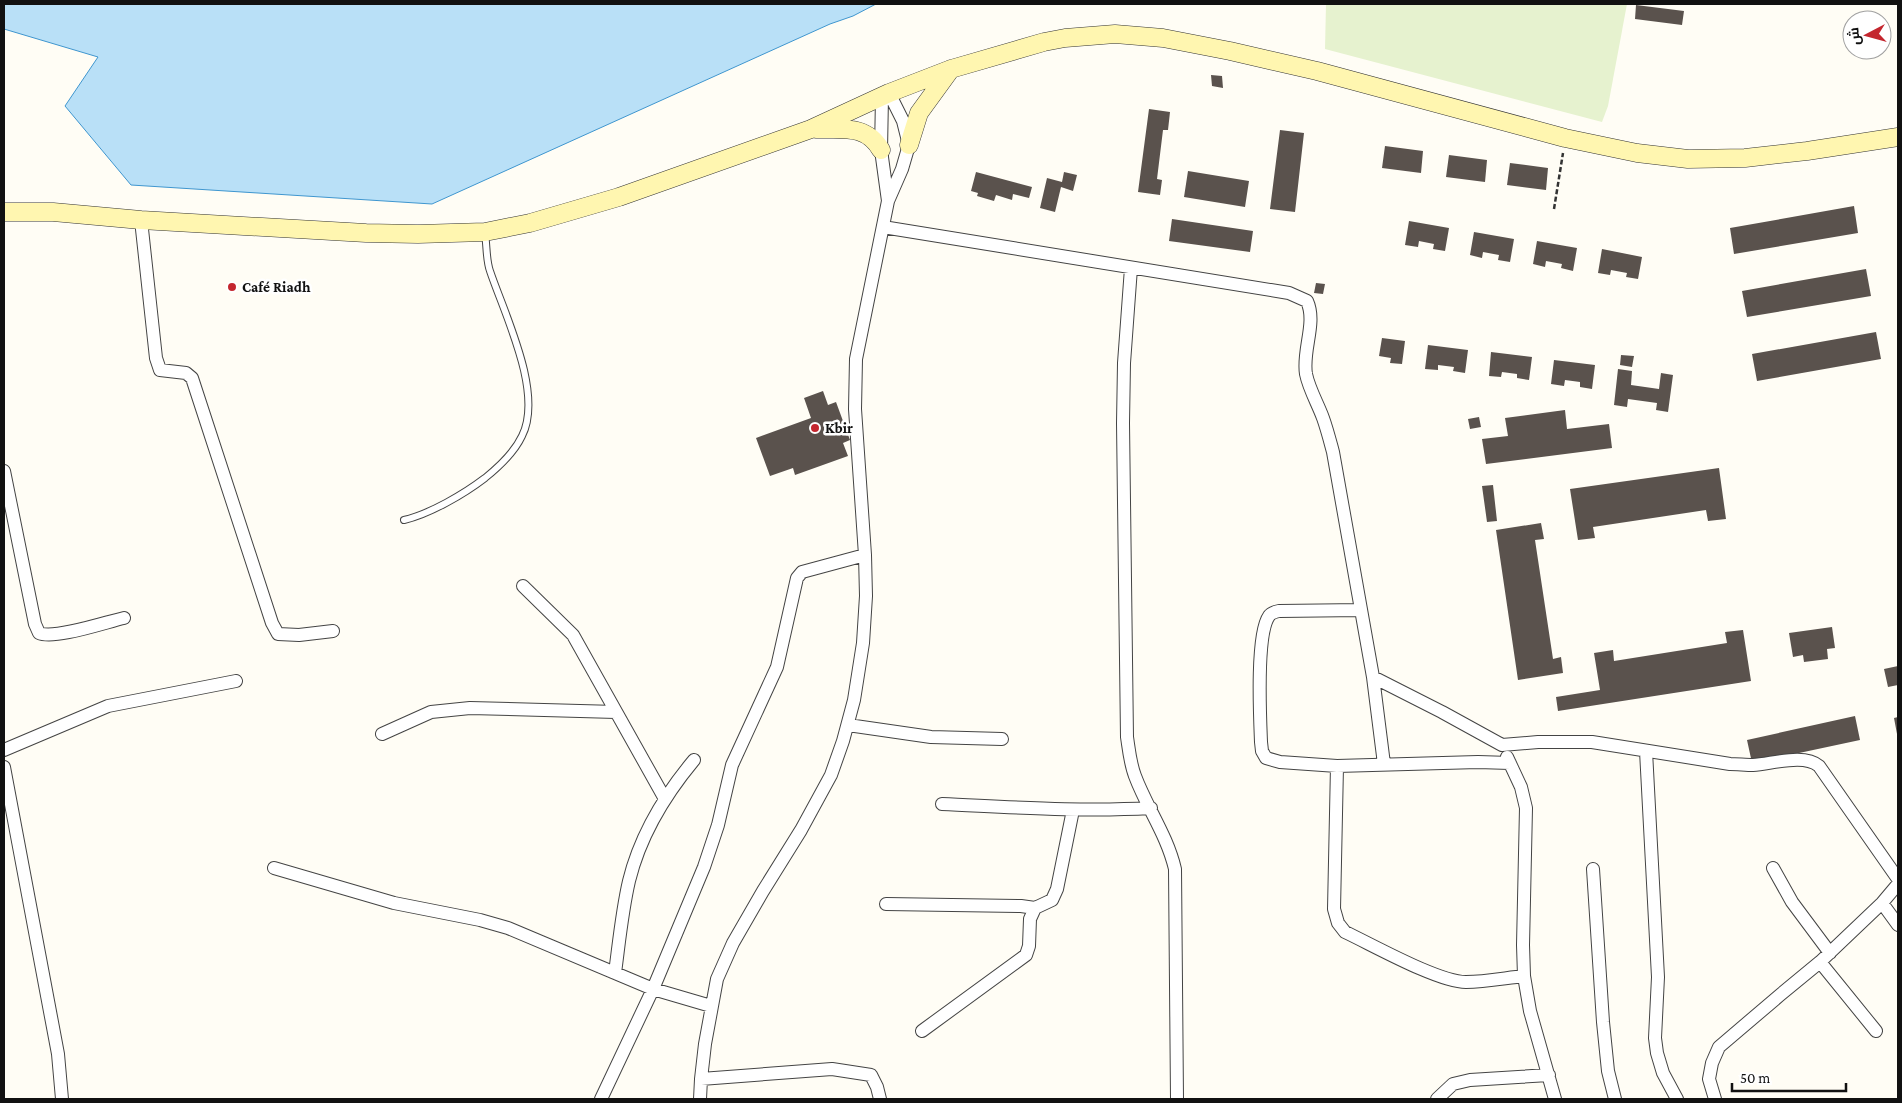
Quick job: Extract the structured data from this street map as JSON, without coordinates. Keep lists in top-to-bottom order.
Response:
{
  "places": ["Café Riadh", "Kbir"],
  "scale_bar": "50 m",
  "north": "left"
}
